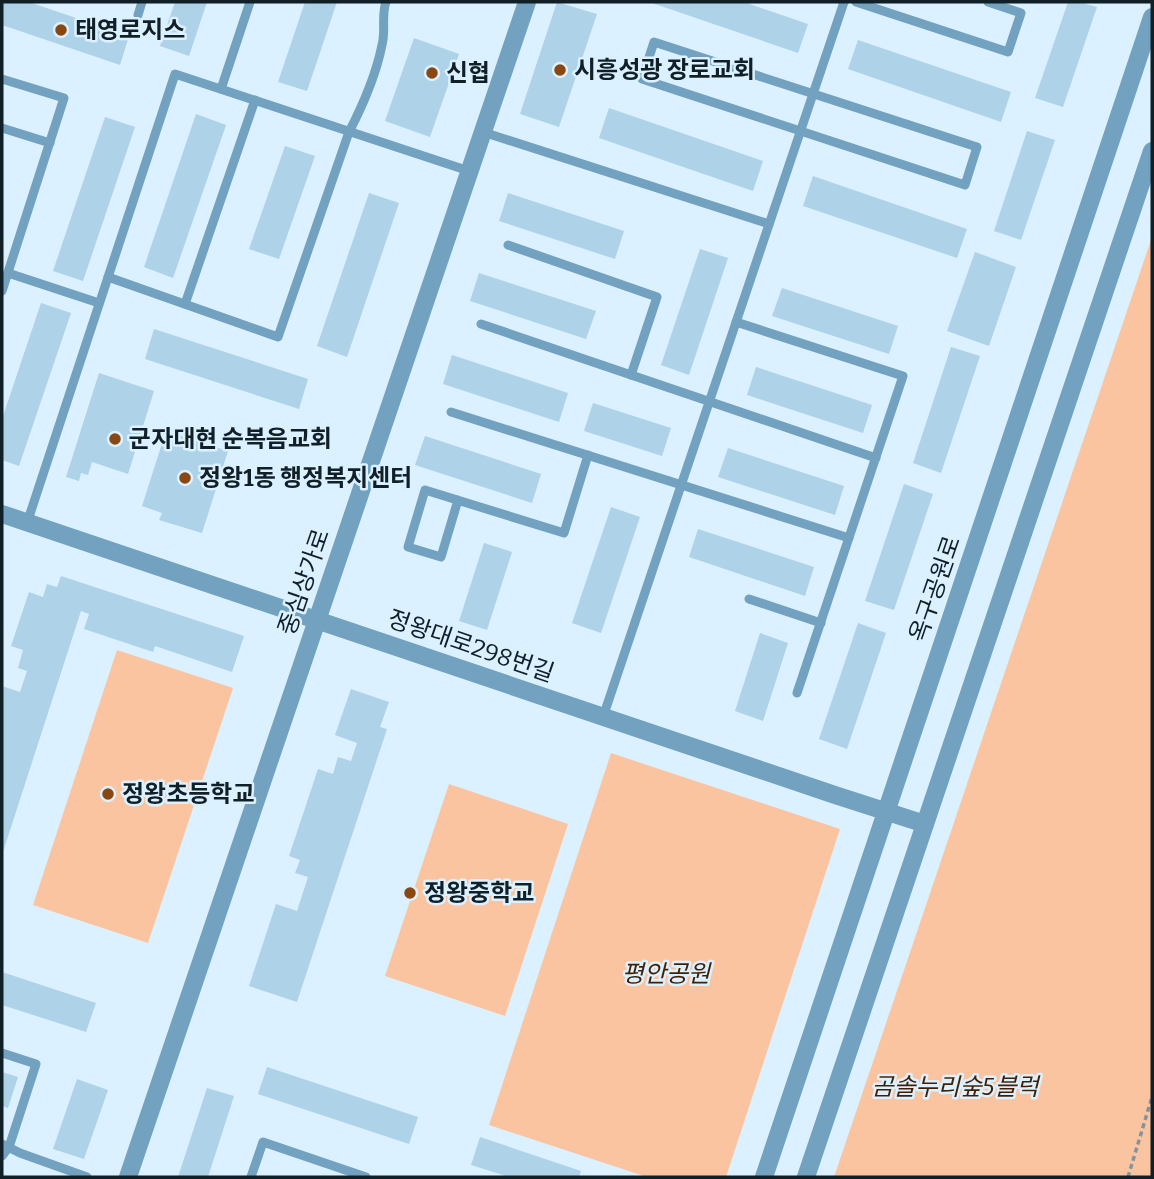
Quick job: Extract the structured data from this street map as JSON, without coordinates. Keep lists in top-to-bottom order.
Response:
{
  "streets": {
    "street": ["중심상가로", "옥구공원로", "정왕대로298번길"]
  },
  "crossings": [
    ["중심상가로", "정왕대로298번길"],
    ["옥구공원로", "정왕대로298번길"]
  ],
  "parks": ["평안공원", "곰솔누리숲5블럭"],
  "places": [
    "태영로지스",
    "시흥성광 장로교회",
    "신협",
    "군자대현 순복음교회",
    "정왕1동 행정복지센터",
    "정왕초등학교",
    "정왕중학교"
  ]
}
